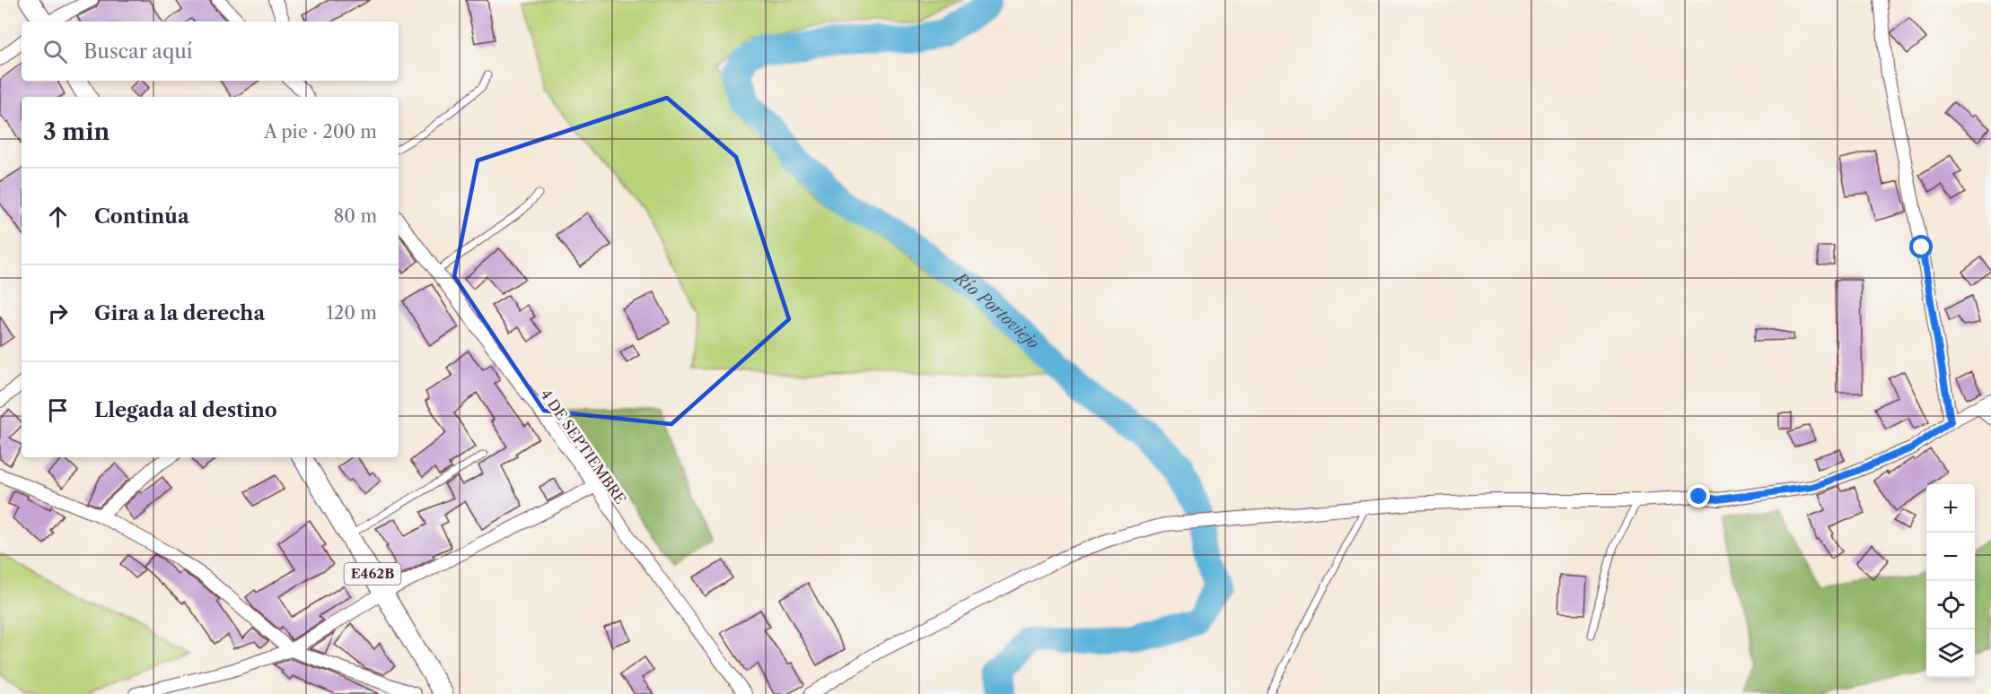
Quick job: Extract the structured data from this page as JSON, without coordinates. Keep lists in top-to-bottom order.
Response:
{
  "streets": {
    "main road": ["E462B"],
    "street": ["4 DE SEPTIEMBRE"]
  },
  "water": ["Río Portoviejo"],
  "page": {
    "search": "Buscar aquí",
    "heading": ["3 min", "A pie · 200 m"],
    "list": [
      ["Continúa", "80 m"],
      ["Gira a la derecha", "120 m"],
      "Llegada al destino"
    ],
    "map_buttons": ["+", "−"]
  }
}
